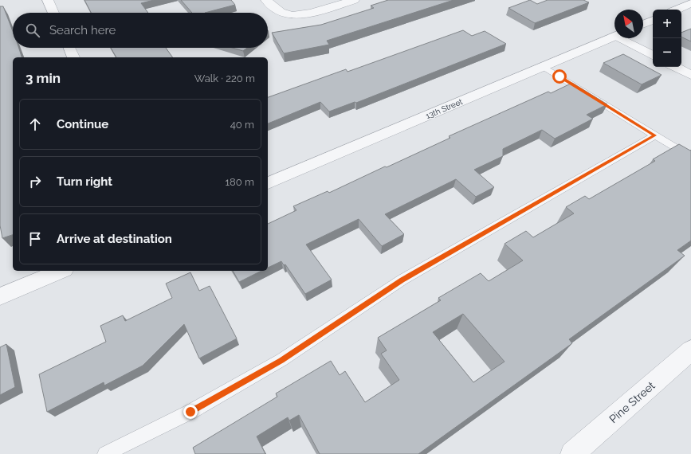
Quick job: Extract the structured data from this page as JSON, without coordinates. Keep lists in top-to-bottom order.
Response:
{
  "streets": {
    "street": ["13th Street", "Pine Street"]
  },
  "north": "top left",
  "page": {
    "map_buttons": ["+", "−"],
    "search": "Search here",
    "heading": ["3 min", "Walk · 220 m"],
    "list": [
      ["Continue", "40 m"],
      ["Turn right", "180 m"],
      "Arrive at destination"
    ]
  }
}
